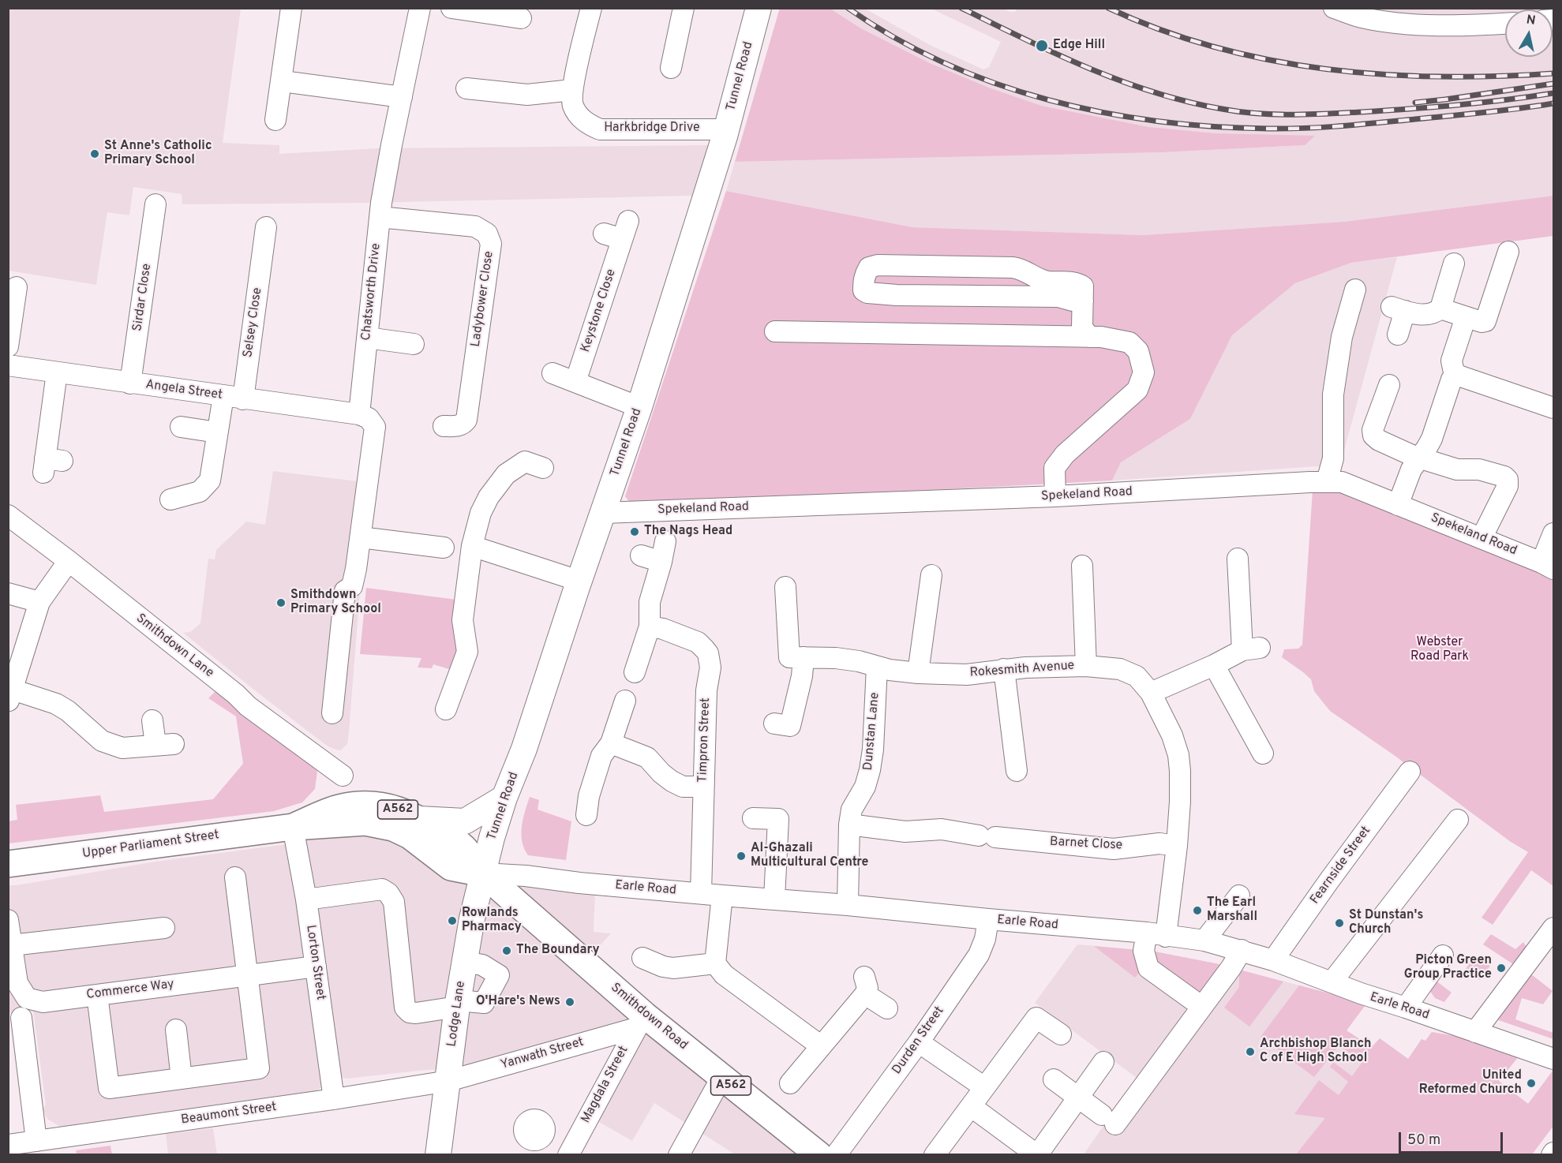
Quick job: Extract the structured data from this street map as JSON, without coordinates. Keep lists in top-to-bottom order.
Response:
{
  "streets": {
    "highway": ["A562", "Upper Parliament Street", "Smithdown Road"],
    "main road": ["Tunnel Road", "Lodge Lane"],
    "street": [
      "Harkbridge Drive",
      "Chatsworth Drive",
      "Sirdar Close",
      "Ladybower Close",
      "Keystone Close",
      "Selsey Close",
      "Angela Street",
      "Spekeland Road",
      "Smithdown Lane",
      "Rokesmith Avenue",
      "Dunstan Lane",
      "Timpron Street",
      "Barnet Close",
      "Fearnside Street",
      "Earle Road",
      "Lorton Street",
      "Commerce Way",
      "Durden Street",
      "Yanwath Street",
      "Magdala Street",
      "Beaumont Street"
    ]
  },
  "crossings": [
    ["Tunnel Road", "Harkbridge Drive"],
    ["Tunnel Road", "Spekeland Road"],
    ["Tunnel Road", "Upper Parliament Street"],
    ["Tunnel Road", "Earle Road"],
    ["Tunnel Road", "Lodge Lane"],
    ["Tunnel Road", "Smithdown Road"],
    ["Chatsworth Drive", "Ladybower Close"],
    ["Chatsworth Drive", "Angela Street"],
    ["Sirdar Close", "Angela Street"],
    ["Selsey Close", "Angela Street"],
    ["Rokesmith Avenue", "Dunstan Lane"],
    ["Rokesmith Avenue", "Barnet Close"],
    ["Rokesmith Avenue", "Earle Road"],
    ["Dunstan Lane", "Barnet Close"],
    ["Dunstan Lane", "Earle Road"],
    ["Timpron Street", "Earle Road"],
    ["Upper Parliament Street", "Earle Road"],
    ["Upper Parliament Street", "Lorton Street"],
    ["Upper Parliament Street", "Lodge Lane"],
    ["Upper Parliament Street", "Smithdown Road"],
    ["Fearnside Street", "Earle Road"],
    ["Earle Road", "Lodge Lane"],
    ["Earle Road", "Smithdown Road"],
    ["Earle Road", "Durden Street"],
    ["Lorton Street", "Commerce Way"],
    ["Lorton Street", "Beaumont Street"],
    ["Lodge Lane", "Smithdown Road"],
    ["Lodge Lane", "Yanwath Street"],
    ["Lodge Lane", "Beaumont Street"],
    ["Smithdown Road", "Yanwath Street"],
    ["Smithdown Road", "Magdala Street"],
    ["Yanwath Street", "Magdala Street"],
    ["Yanwath Street", "Beaumont Street"]
  ],
  "parks": ["Webster Road Park"],
  "places": [
    "Edge Hill",
    "St Anne's Catholic Primary School",
    "The Nags Head",
    "Smithdown Primary School",
    "Al-Ghazali Multicultural Centre",
    "The Earl Marshall",
    "Rowlands Pharmacy",
    "St Dunstan's Church",
    "The Boundary",
    "Picton Green Group Practice",
    "O'Hare's News",
    "Archbishop Blanch C of E High School",
    "United Reformed Church"
  ],
  "scale_bar": "50 m",
  "north": "top"
}
